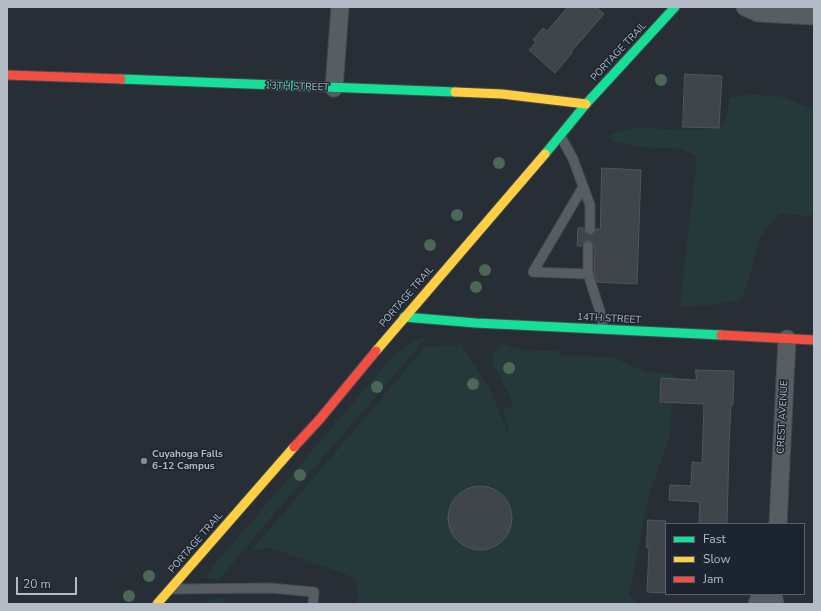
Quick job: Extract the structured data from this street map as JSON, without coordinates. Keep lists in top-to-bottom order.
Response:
{
  "streets": {
    "street": [
      "PORTAGE TRAIL",
      "13TH STREET",
      "14TH STREET",
      "CREST AVENUE"
    ]
  },
  "crossings": [
    ["PORTAGE TRAIL", "13TH STREET"],
    ["PORTAGE TRAIL", "14TH STREET"],
    ["14TH STREET", "CREST AVENUE"]
  ],
  "places": ["Cuyahoga Falls 6-12 Campus"],
  "legend": ["Fast", "Slow", "Jam"],
  "scale_bar": "20 m"
}
